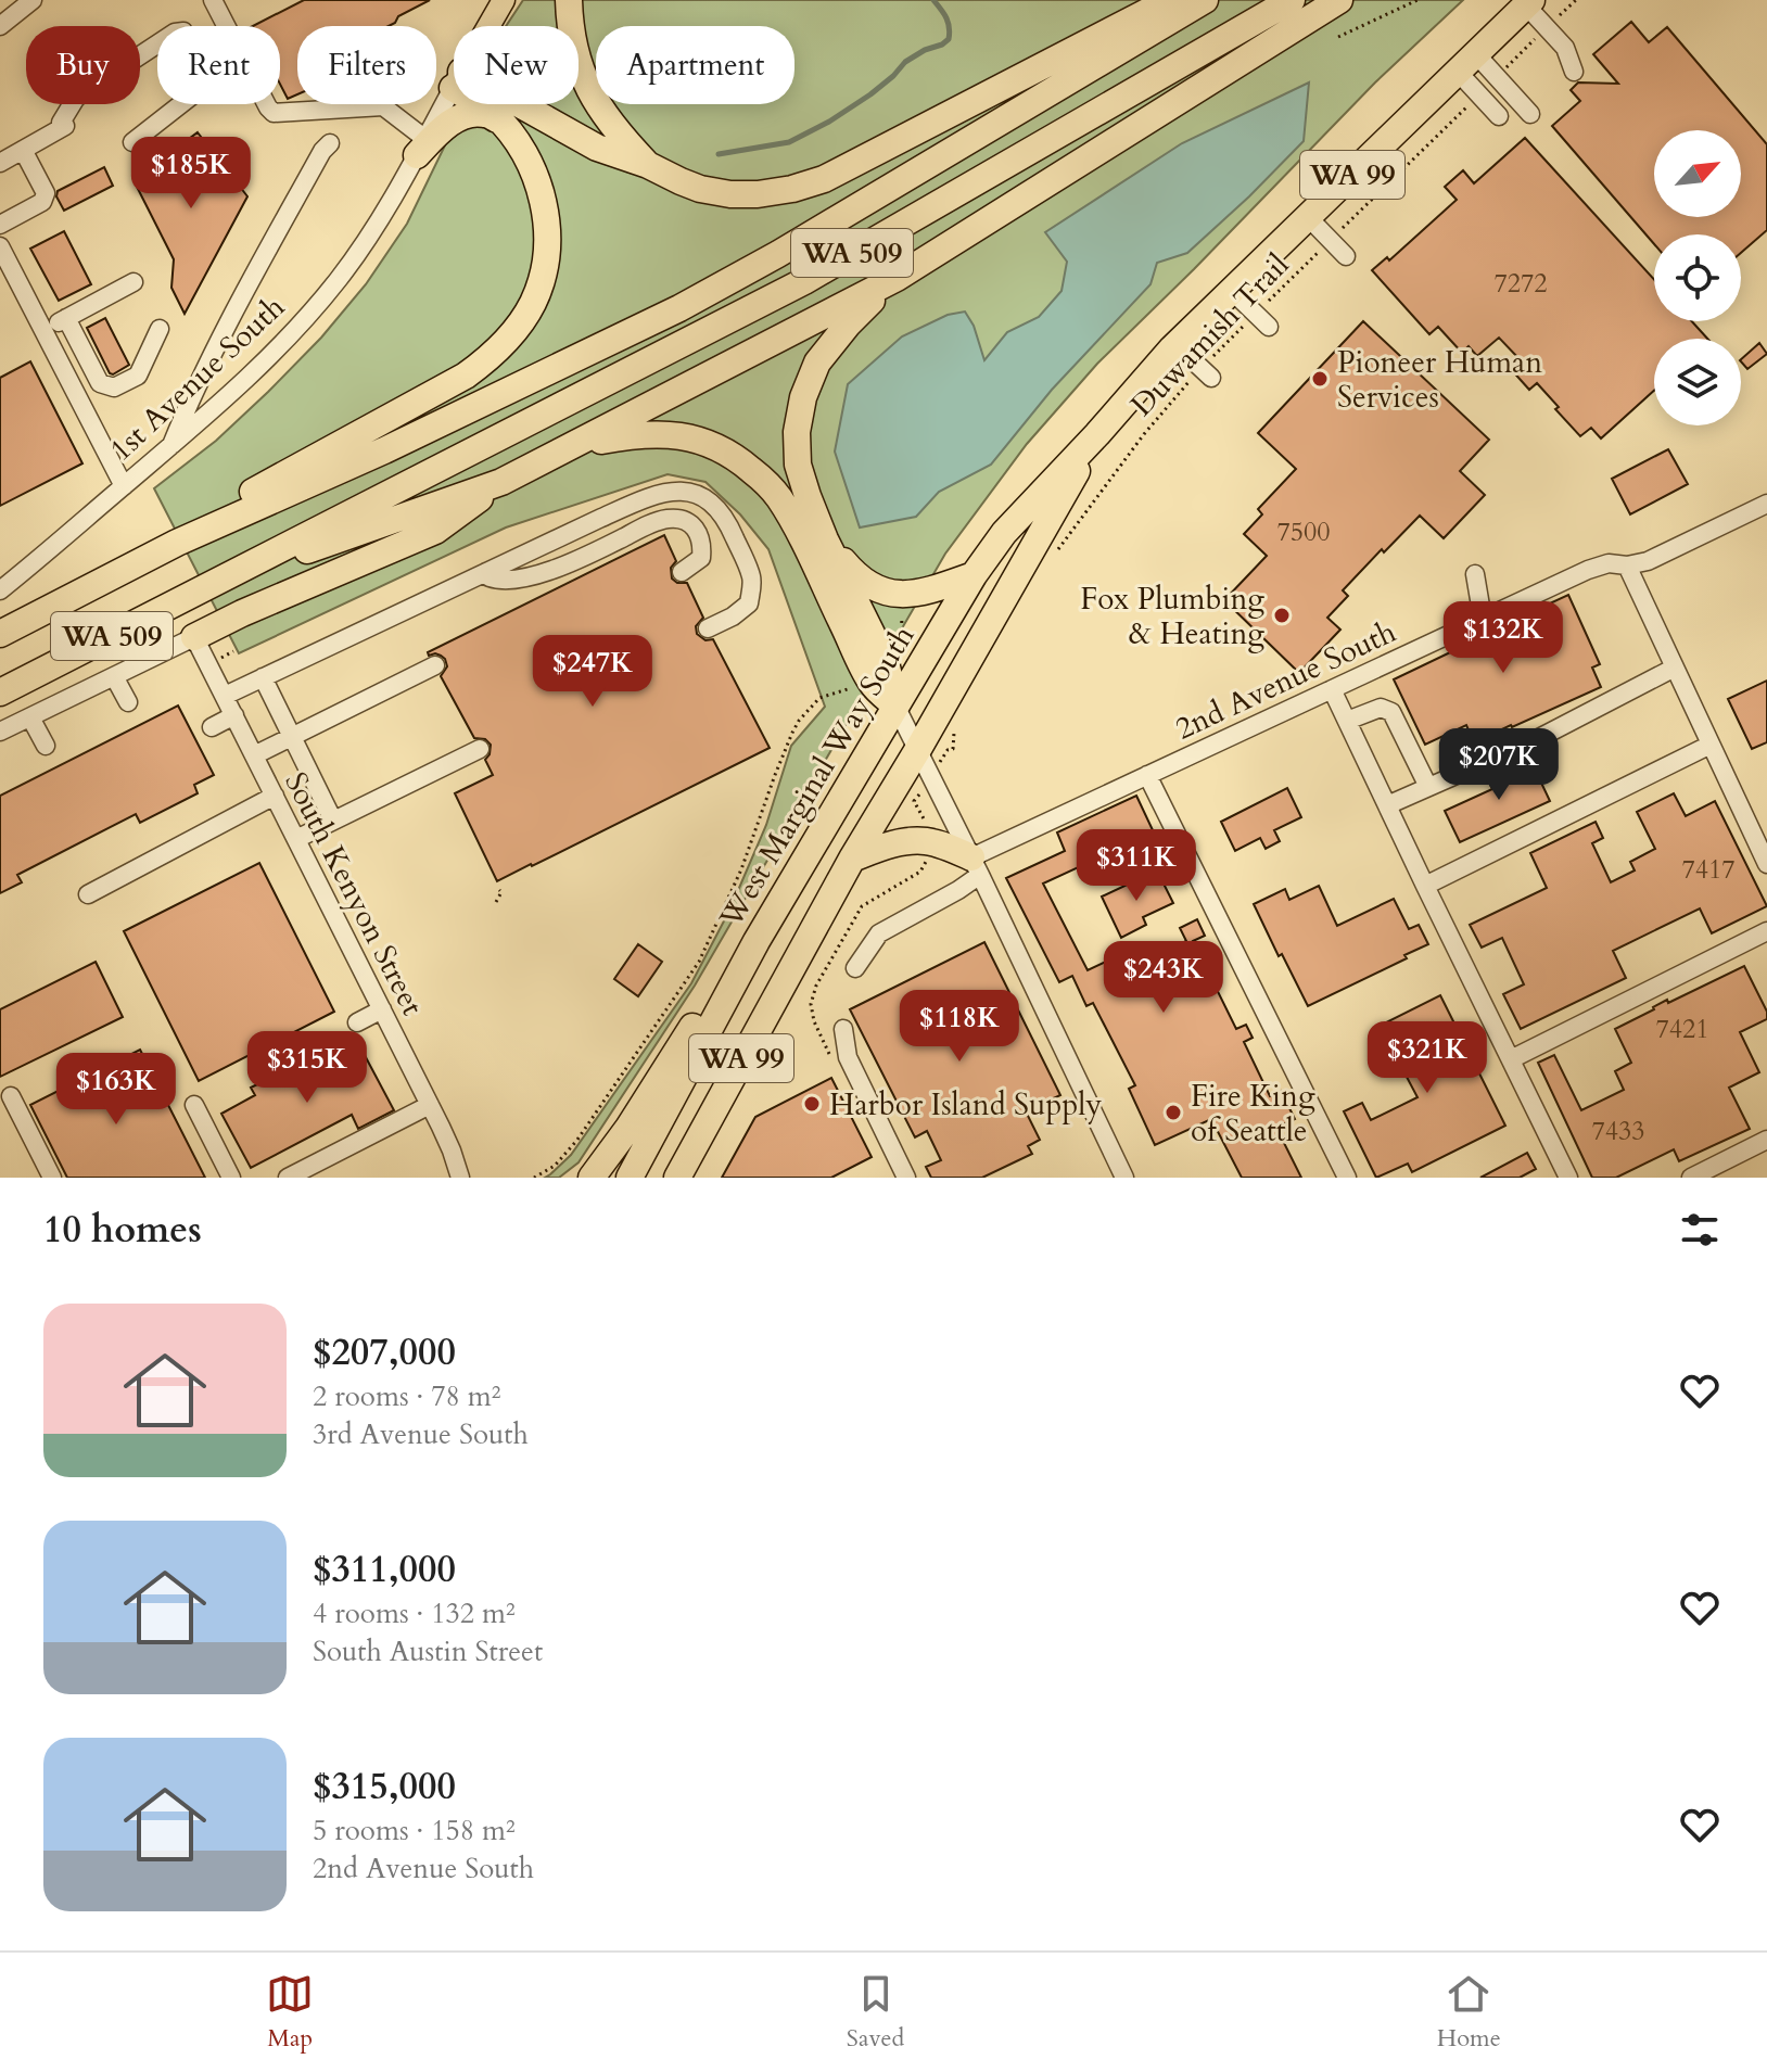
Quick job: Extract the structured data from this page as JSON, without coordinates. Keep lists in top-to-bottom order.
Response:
{
  "streets": {
    "highway": ["WA 99", "WA 509", "West Marginal Way South"],
    "main road": ["1st Avenue South"],
    "street": ["2nd Avenue South", "South Kenyon Street"],
    "path": ["Duwamish Trail"]
  },
  "places": [
    "Pioneer Human Services",
    "Fox Plumbing & Heating",
    "Harbor Island Supply",
    "Fire King of Seattle"
  ],
  "house_numbers": [
    "7272",
    "7500",
    "7417",
    "7421",
    "7433"
  ],
  "north": "top right",
  "page": {
    "chip": [
      "Buy",
      "Rent",
      "Filters",
      "New",
      "Apartment"
    ],
    "price": [
      "$185K",
      "$132K",
      "$247K",
      "$207K",
      "$311K",
      "$243K",
      "$118K",
      "$321K",
      "$315K",
      "$163K"
    ],
    "heading": "10 homes",
    "list": [
      {
        "name": "$207,000",
        "note": "2 rooms · 78 m² · 3rd Avenue South"
      },
      {
        "name": "$311,000",
        "note": "4 rooms · 132 m² · South Austin Street"
      },
      {
        "name": "$315,000",
        "note": "5 rooms · 158 m² · 2nd Avenue South"
      }
    ],
    "tabs": ["Map", "Saved", "Home"]
  }
}
